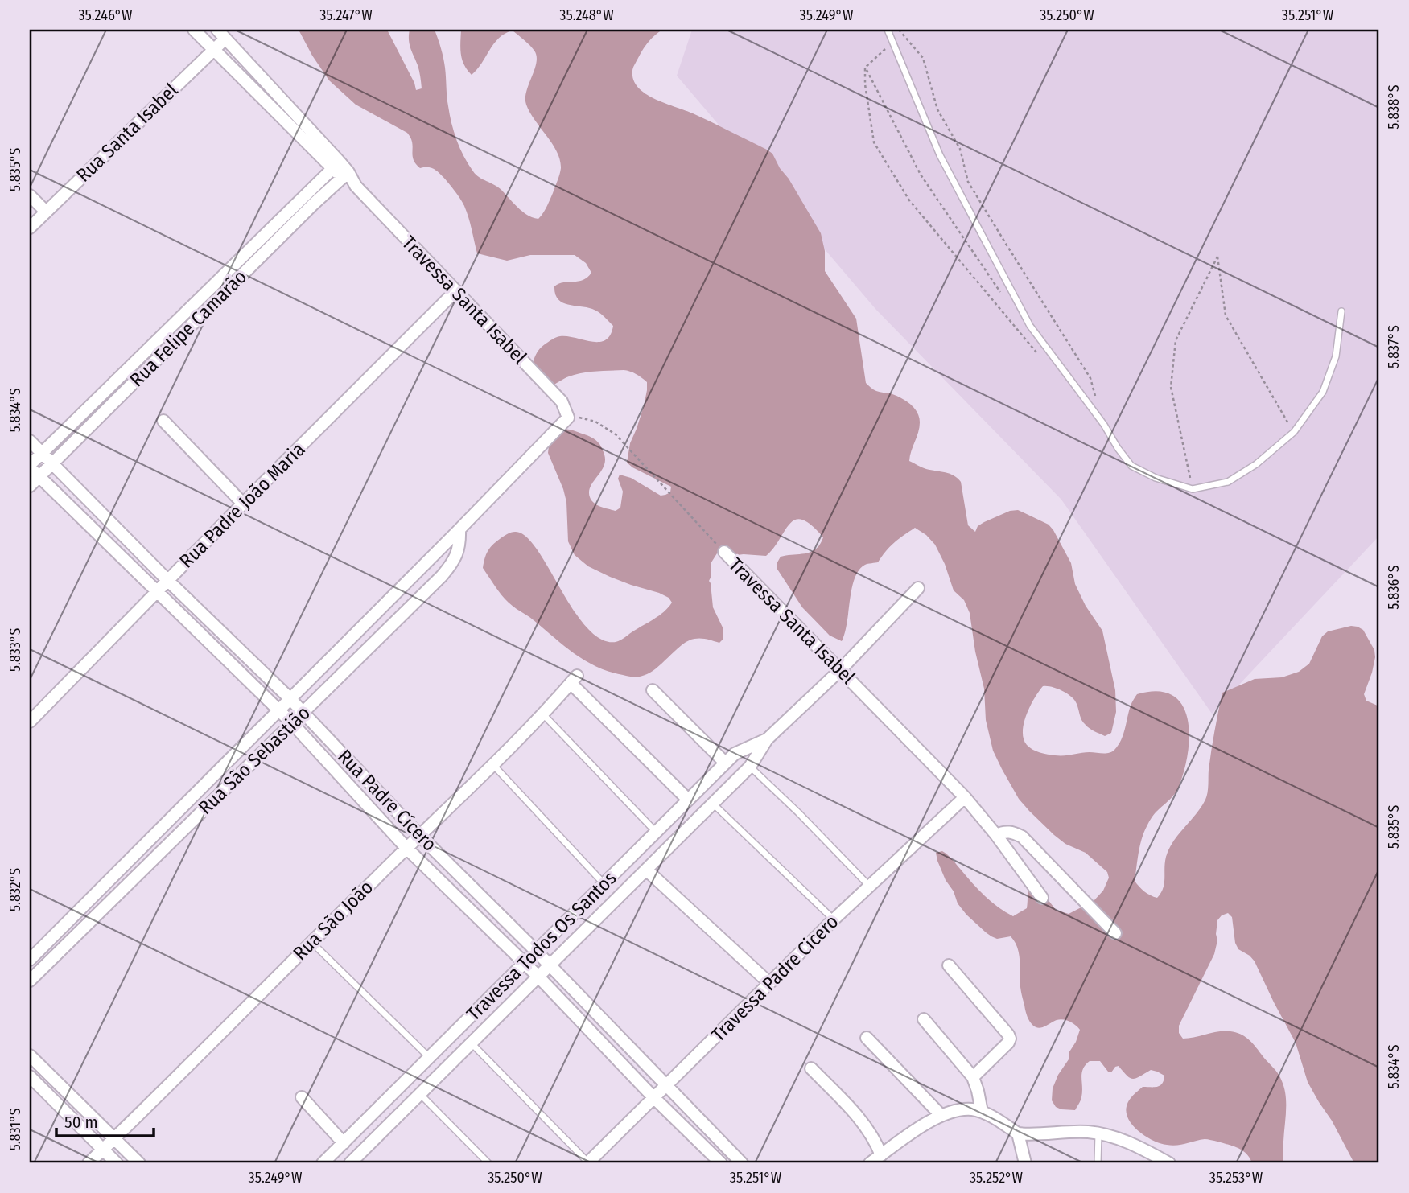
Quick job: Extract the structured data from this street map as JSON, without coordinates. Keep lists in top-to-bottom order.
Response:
{
  "streets": {
    "street": [
      "Rua Santa Isabel",
      "Travessa Santa Isabel",
      "Rua Felipe Camarão",
      "Rua Padre João Maria",
      "Rua São Sebastião",
      "Rua Padre Cícero",
      "Rua São João",
      "Travessa Todos Os Santos",
      "Travessa Padre Cicero"
    ]
  },
  "crossings": [
    ["Rua Santa Isabel", "Travessa Santa Isabel"],
    ["Travessa Santa Isabel", "Rua Felipe Camarão"],
    ["Travessa Santa Isabel", "Rua Padre João Maria"],
    ["Travessa Santa Isabel", "Rua São Sebastião"],
    ["Travessa Santa Isabel", "Travessa Todos Os Santos"],
    ["Travessa Santa Isabel", "Travessa Padre Cicero"],
    ["Rua Felipe Camarão", "Rua Padre Cícero"],
    ["Rua Padre João Maria", "Rua Padre Cícero"],
    ["Rua São Sebastião", "Rua Padre Cícero"],
    ["Rua Padre Cícero", "Rua São João"],
    ["Rua Padre Cícero", "Travessa Todos Os Santos"],
    ["Rua Padre Cícero", "Travessa Padre Cicero"],
    ["Rua São João", "Travessa Todos Os Santos"]
  ],
  "scale_bar": "50 m",
  "coordinates": [
    "35.246°W",
    "35.247°W",
    "35.248°W",
    "35.249°W",
    "35.250°W",
    "35.251°W",
    "5.838°S",
    "5.835°S",
    "5.837°S",
    "5.834°S",
    "5.836°S",
    "5.833°S",
    "5.832°S",
    "5.831°S",
    "35.252°W",
    "35.253°W"
  ]
}
